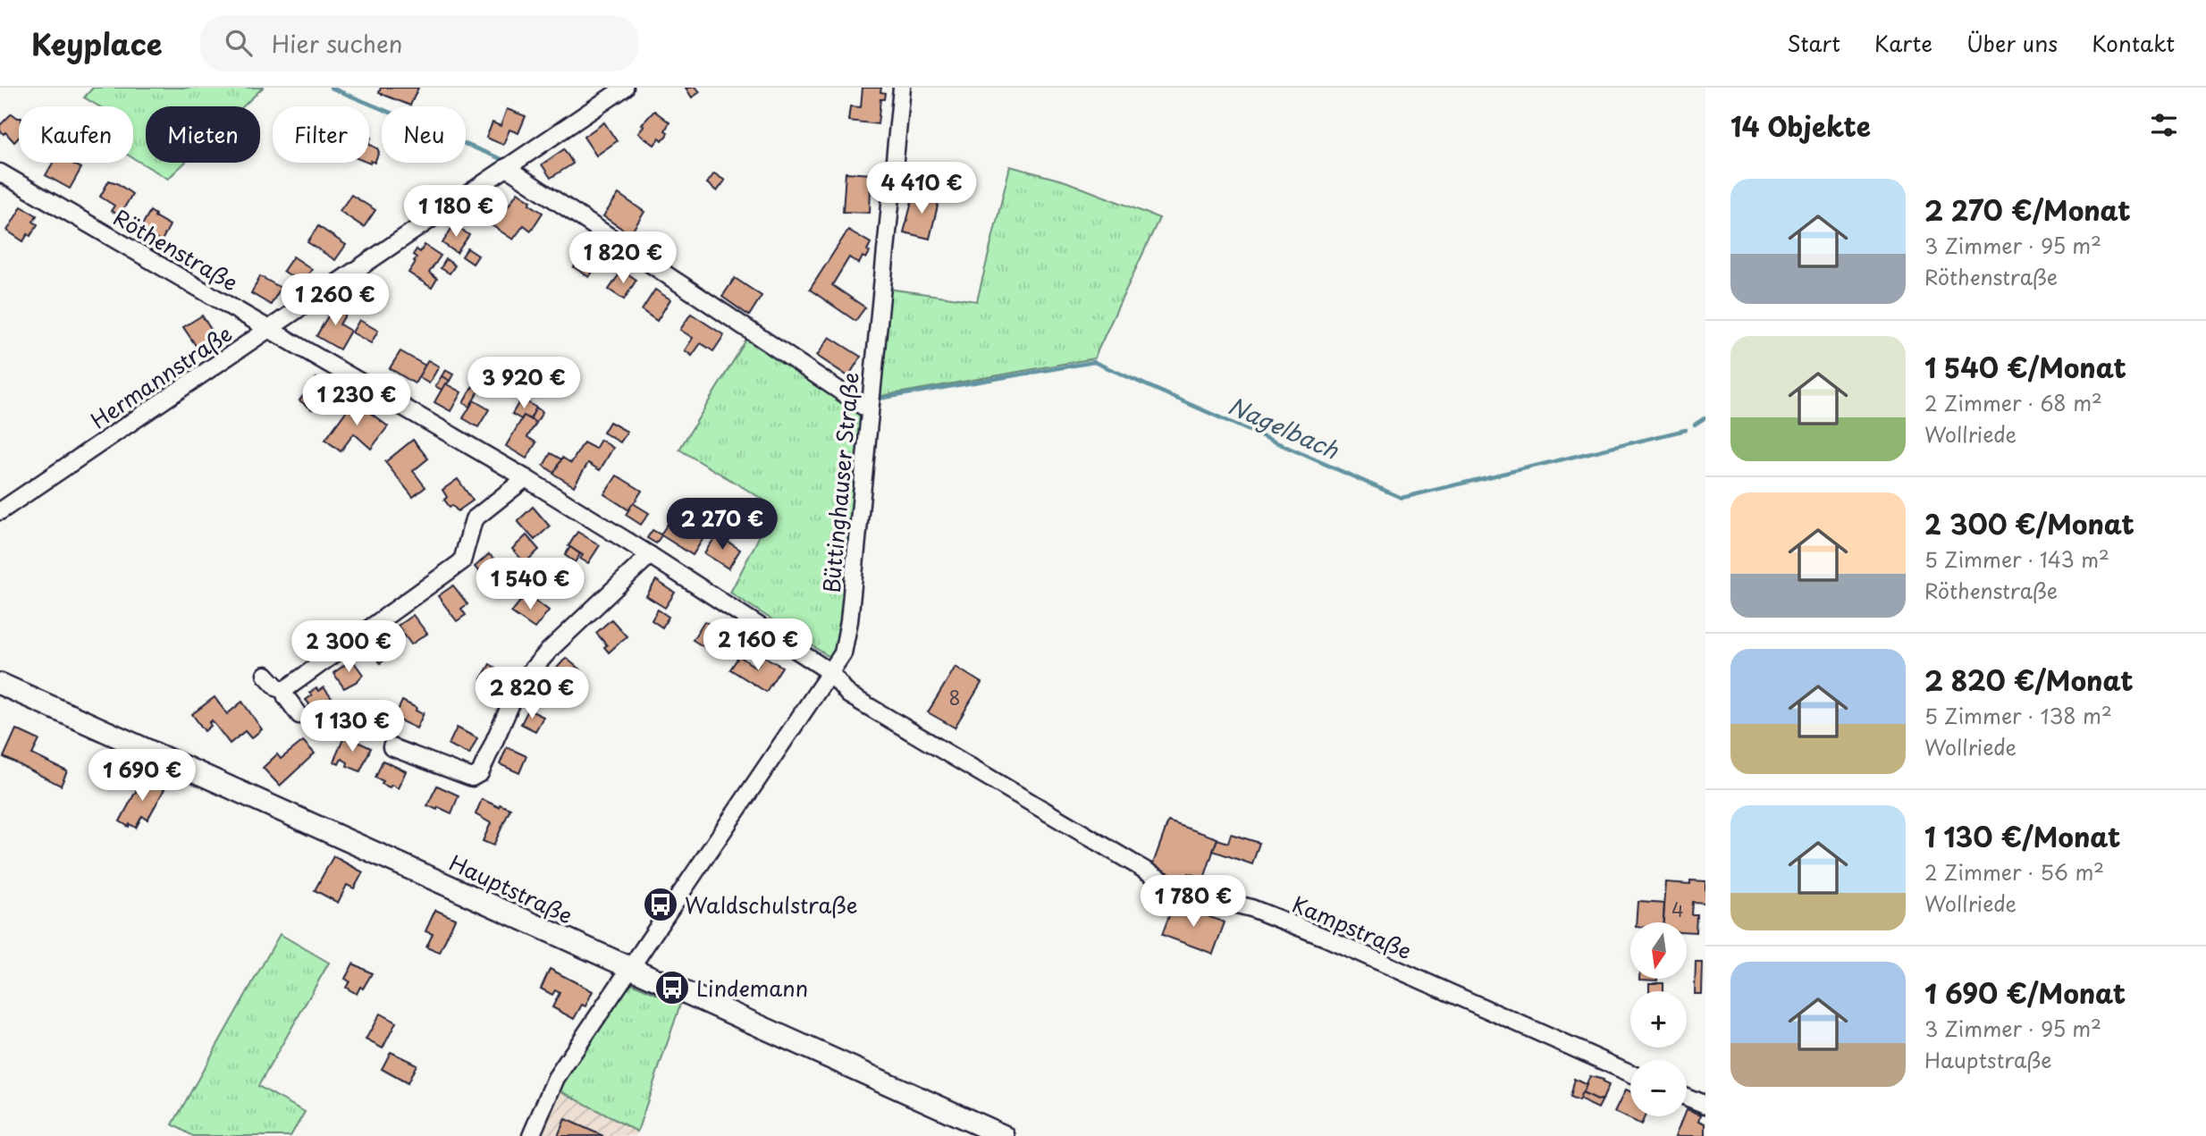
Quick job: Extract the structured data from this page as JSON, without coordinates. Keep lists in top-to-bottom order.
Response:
{
  "streets": {
    "main road": ["Hauptstraße"],
    "street": [
      "Röthenstraße",
      "Hermannstraße",
      "Büttinghauser Straße",
      "Kampstraße"
    ]
  },
  "crossings": [
    ["Röthenstraße", "Hermannstraße"],
    ["Röthenstraße", "Büttinghauser Straße"],
    ["Röthenstraße", "Kampstraße"],
    ["Büttinghauser Straße", "Hauptstraße"],
    ["Büttinghauser Straße", "Kampstraße"]
  ],
  "water": ["Nagelbach"],
  "places": {
    "bus stop": ["Waldschulstraße", "Lindemann"]
  },
  "house_numbers": ["8", "4"],
  "north": "bottom",
  "page": {
    "header": "Keyplace",
    "search": "Hier suchen",
    "nav": [
      "Start",
      "Karte",
      "Über uns",
      "Kontakt"
    ],
    "heading": "14 Objekte",
    "chip": [
      "Kaufen",
      "Mieten",
      "Filter",
      "Neu"
    ],
    "price": [
      "4 410 €",
      "1 180 €",
      "1 820 €",
      "1 260 €",
      "3 920 €",
      "1 230 €",
      "2 270 €",
      "1 540 €",
      "2 160 €",
      "2 300 €",
      "2 820 €",
      "1 130 €",
      "1 690 €",
      "1 780 €"
    ],
    "list": [
      {
        "name": "2 270 €/Monat",
        "note": "3 Zimmer · 95 m² · Röthenstraße"
      },
      {
        "name": "1 540 €/Monat",
        "note": "2 Zimmer · 68 m² · Wollriede"
      },
      {
        "name": "2 300 €/Monat",
        "note": "5 Zimmer · 143 m² · Röthenstraße"
      },
      {
        "name": "2 820 €/Monat",
        "note": "5 Zimmer · 138 m² · Wollriede"
      },
      {
        "name": "1 130 €/Monat",
        "note": "2 Zimmer · 56 m² · Wollriede"
      },
      {
        "name": "1 690 €/Monat",
        "note": "3 Zimmer · 95 m² · Hauptstraße"
      }
    ],
    "map_buttons": ["+", "−"]
  }
}
